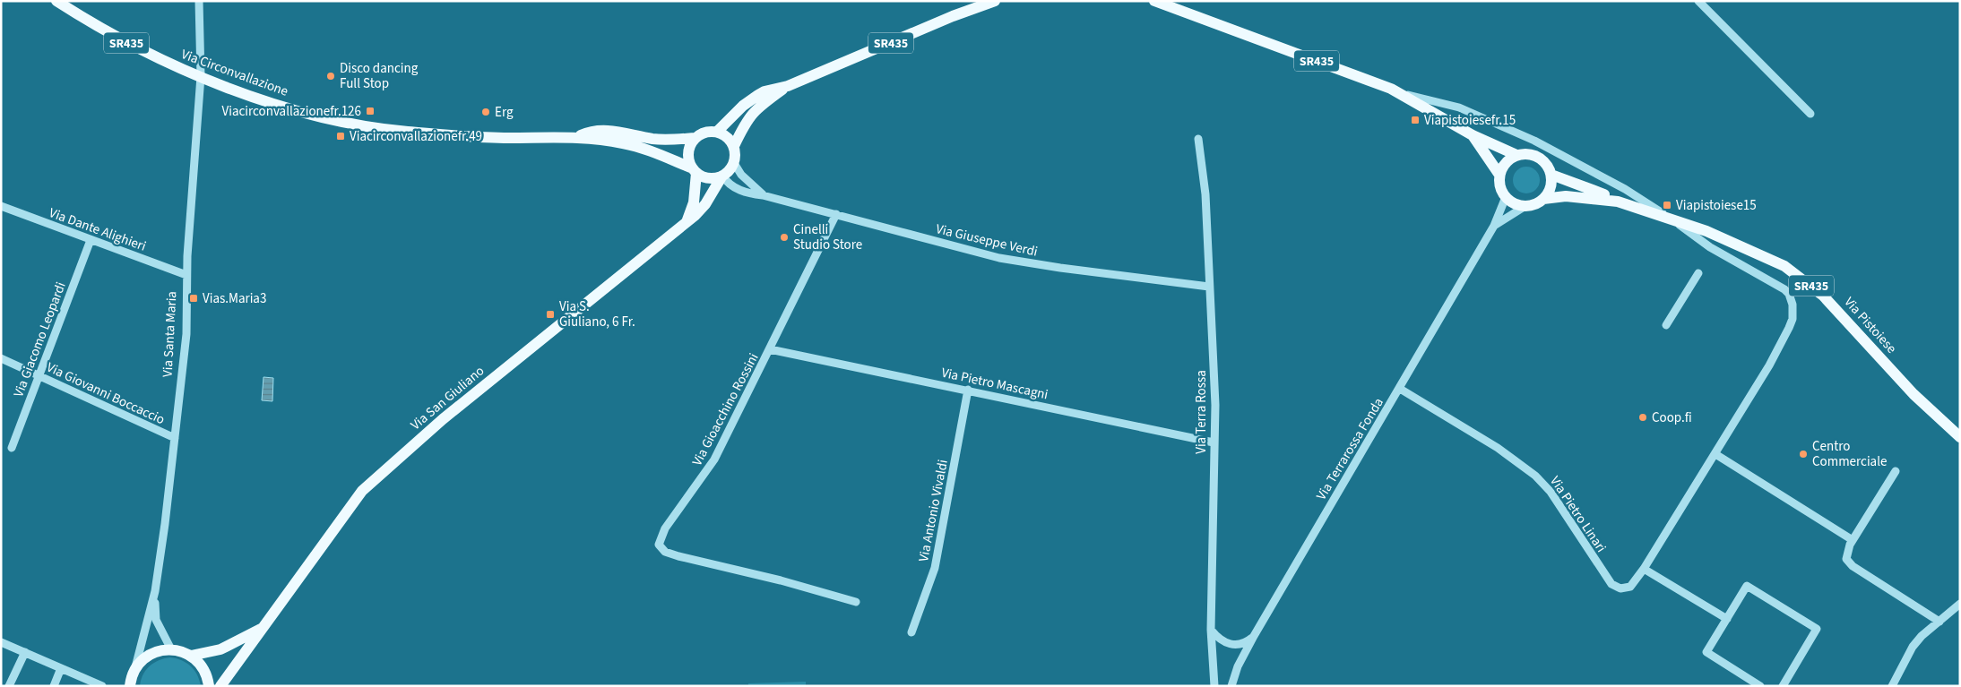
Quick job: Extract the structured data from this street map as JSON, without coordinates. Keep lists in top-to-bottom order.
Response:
{
  "streets": {
    "main road": [
      "SR435",
      "Via Circonvallazione",
      "Via Pistoiese",
      "Via San Giuliano"
    ],
    "street": [
      "Via Dante Alighieri",
      "Via Giuseppe Verdi",
      "Via Santa Maria",
      "Via Giacomo Leopardi",
      "Via Pietro Mascagni",
      "Via Giovanni Boccaccio",
      "Via Gioacchino Rossini",
      "Via Terra Rossa",
      "Via Terrarossa Fonda",
      "Via Antonio Vivaldi",
      "Via Pietro Linari"
    ]
  },
  "crossings": [
    ["Via Circonvallazione", "Via Giuseppe Verdi"],
    ["Via Circonvallazione", "Via Santa Maria"],
    ["Via Circonvallazione", "Via San Giuliano"],
    ["Via Dante Alighieri", "Via Santa Maria"],
    ["Via Dante Alighieri", "Via Giacomo Leopardi"],
    ["Via Giuseppe Verdi", "Via San Giuliano"],
    ["Via Giuseppe Verdi", "Via Gioacchino Rossini"],
    ["Via Giuseppe Verdi", "Via Terra Rossa"],
    ["Via Pistoiese", "Via Terrarossa Fonda"],
    ["Via Santa Maria", "Via Giovanni Boccaccio"],
    ["Via Giacomo Leopardi", "Via Giovanni Boccaccio"],
    ["Via Pietro Mascagni", "Via Gioacchino Rossini"],
    ["Via Pietro Mascagni", "Via Terra Rossa"],
    ["Via Pietro Mascagni", "Via Antonio Vivaldi"],
    ["Via Terrarossa Fonda", "Via Pietro Linari"]
  ],
  "places": {
    "other": [
      "Disco dancing Full Stop",
      "Erg",
      "Cinelli Studio Store",
      "Coop.fi",
      "Centro Commerciale"
    ],
    "transit": [
      "Viacirconvallazionefr.126",
      "Viapistoiesefr.15",
      "Viacirconvallazionefr.49",
      "Viapistoiese15",
      "Vias.Maria3",
      "Via S. Giuliano, 6 Fr."
    ]
  }
}
